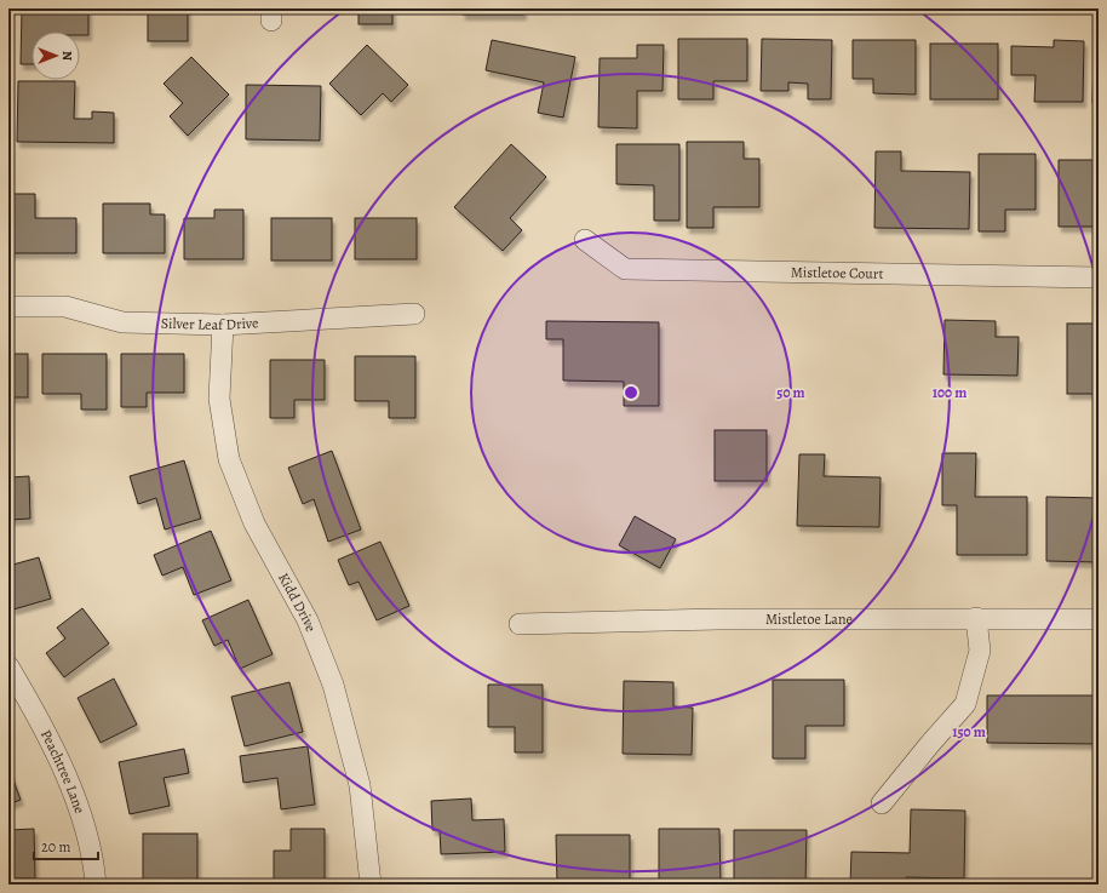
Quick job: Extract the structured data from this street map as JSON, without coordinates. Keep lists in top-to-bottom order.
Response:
{
  "streets": {
    "street": [
      "Mistletoe Court",
      "Silver Leaf Drive",
      "Kidd Drive",
      "Mistletoe Lane",
      "Peachtree Lane"
    ]
  },
  "crossings": [
    ["Silver Leaf Drive", "Kidd Drive"]
  ],
  "scale_bar": "20 m",
  "north": "right",
  "rings": ["50 m", "100 m", "150 m"]
}
